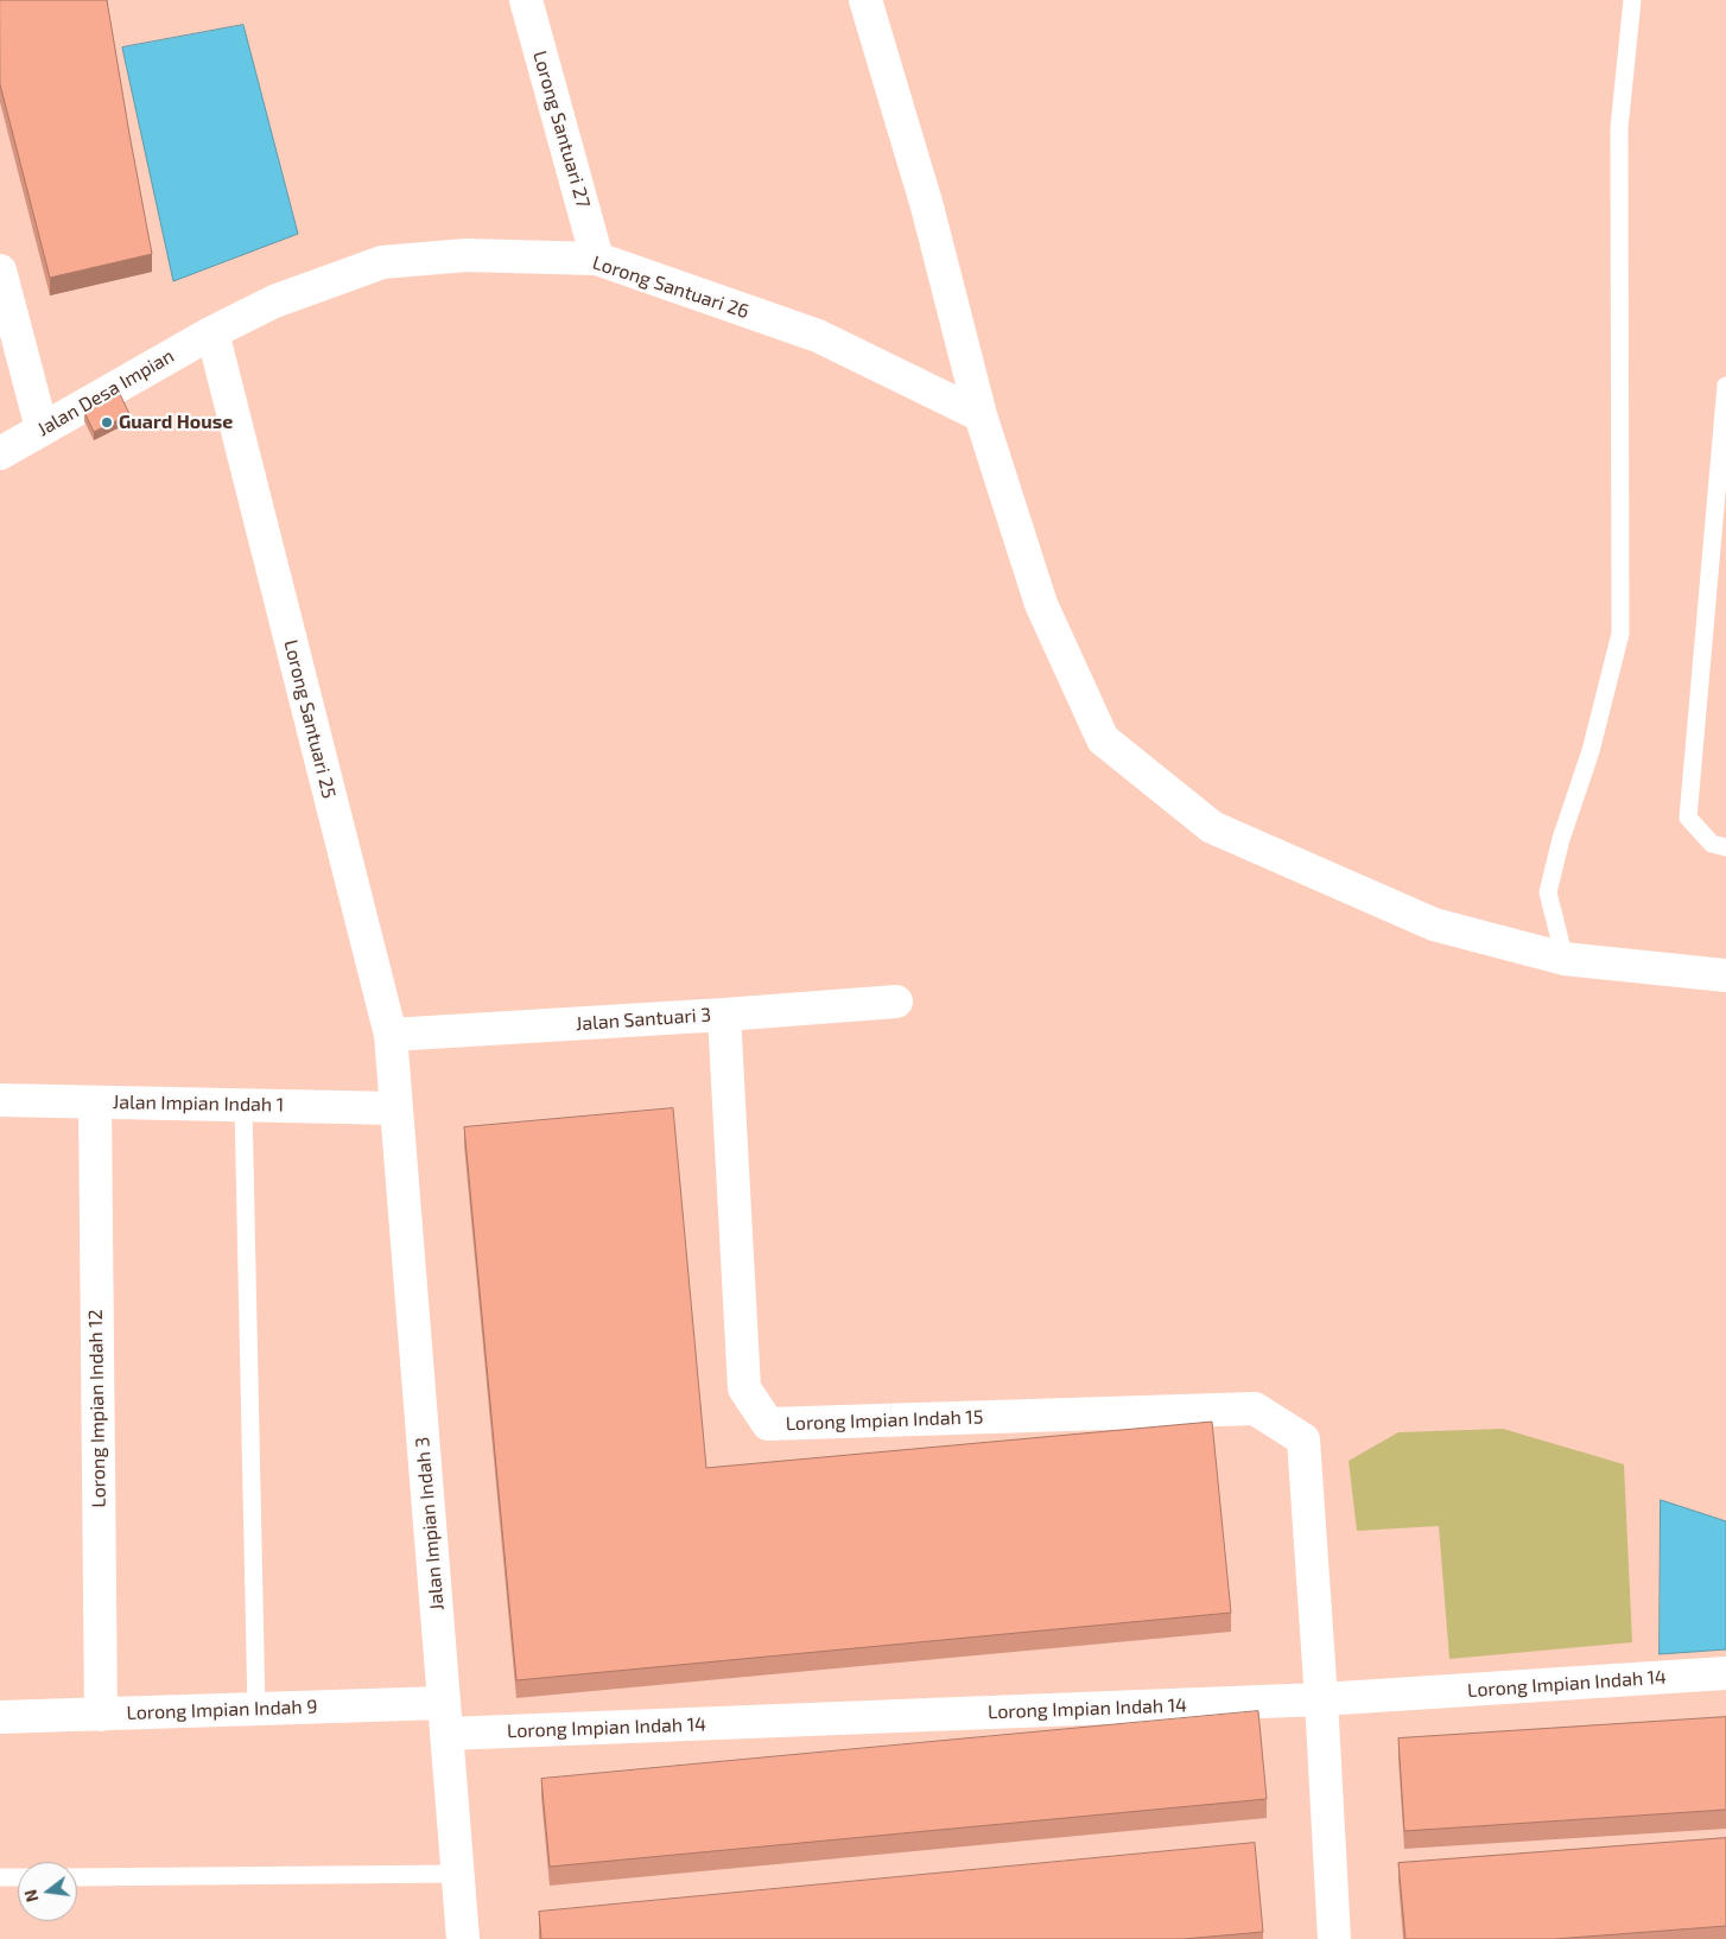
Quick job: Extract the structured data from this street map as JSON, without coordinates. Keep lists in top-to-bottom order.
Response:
{
  "streets": {
    "street": [
      "Lorong Santuari 27",
      "Lorong Santuari 26",
      "Jalan Desa Impian",
      "Lorong Santuari 25",
      "Jalan Santuari 3",
      "Jalan Impian Indah 1",
      "Lorong Impian Indah 12",
      "Lorong Impian Indah 15",
      "Jalan Impian Indah 3",
      "Lorong Impian Indah 14",
      "Lorong Impian Indah 9"
    ]
  },
  "crossings": [
    ["Lorong Santuari 27", "Lorong Santuari 26"],
    ["Lorong Santuari 26", "Jalan Desa Impian"],
    ["Lorong Santuari 26", "Lorong Santuari 25"],
    ["Jalan Desa Impian", "Lorong Santuari 25"],
    ["Lorong Santuari 25", "Jalan Santuari 3"],
    ["Lorong Santuari 25", "Jalan Impian Indah 1"],
    ["Lorong Santuari 25", "Jalan Impian Indah 3"],
    ["Jalan Santuari 3", "Lorong Impian Indah 15"],
    ["Jalan Impian Indah 1", "Lorong Impian Indah 12"],
    ["Jalan Impian Indah 1", "Jalan Impian Indah 3"],
    ["Lorong Impian Indah 12", "Lorong Impian Indah 9"],
    ["Lorong Impian Indah 15", "Lorong Impian Indah 14"],
    ["Jalan Impian Indah 3", "Lorong Impian Indah 14"],
    ["Jalan Impian Indah 3", "Lorong Impian Indah 9"],
    ["Lorong Impian Indah 14", "Lorong Impian Indah 9"]
  ],
  "places": ["Guard House"],
  "north": "left"
}
